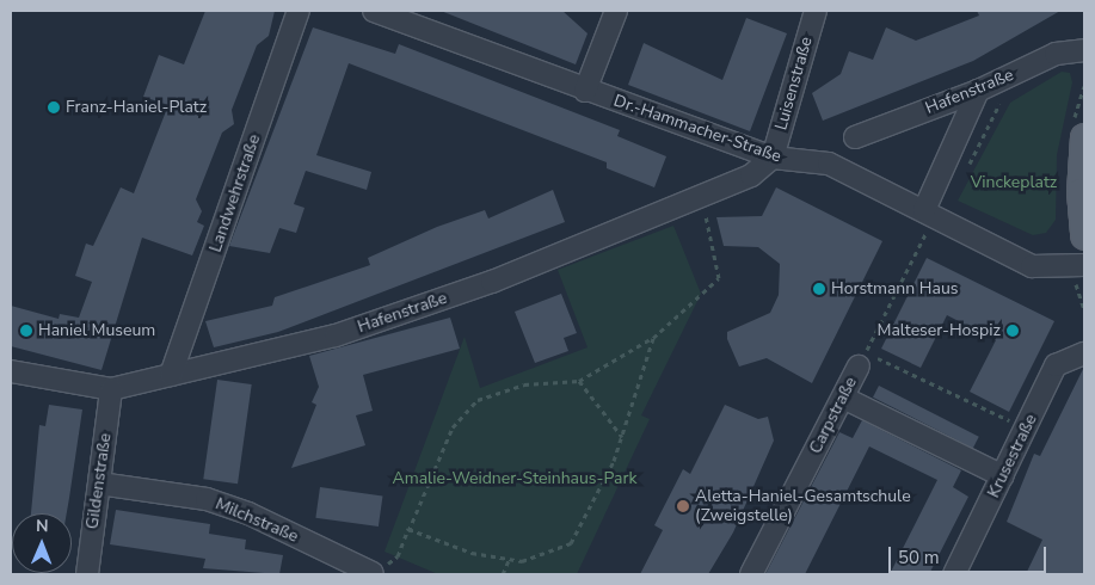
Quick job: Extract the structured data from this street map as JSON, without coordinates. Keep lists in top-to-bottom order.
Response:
{
  "streets": {
    "street": [
      "Luisenstraße",
      "Hafenstraße",
      "Dr.-Hammacher-Straße",
      "Landwehrstraße",
      "Carpstraße",
      "Krusestraße",
      "Gildenstraße",
      "Milchstraße"
    ]
  },
  "crossings": [
    ["Luisenstraße", "Hafenstraße"],
    ["Luisenstraße", "Dr.-Hammacher-Straße"],
    ["Hafenstraße", "Dr.-Hammacher-Straße"],
    ["Hafenstraße", "Landwehrstraße"],
    ["Hafenstraße", "Gildenstraße"],
    ["Gildenstraße", "Milchstraße"]
  ],
  "parks": ["Vinckeplatz", "Amalie-Weidner-Steinhaus-Park"],
  "places": [
    "Franz-Haniel-Platz",
    "Horstmann Haus",
    "Haniel Museum",
    "Malteser-Hospiz",
    "Aletta-Haniel-Gesamtschule (Zweigstelle)"
  ],
  "scale_bar": "50 m",
  "north": "top"
}
